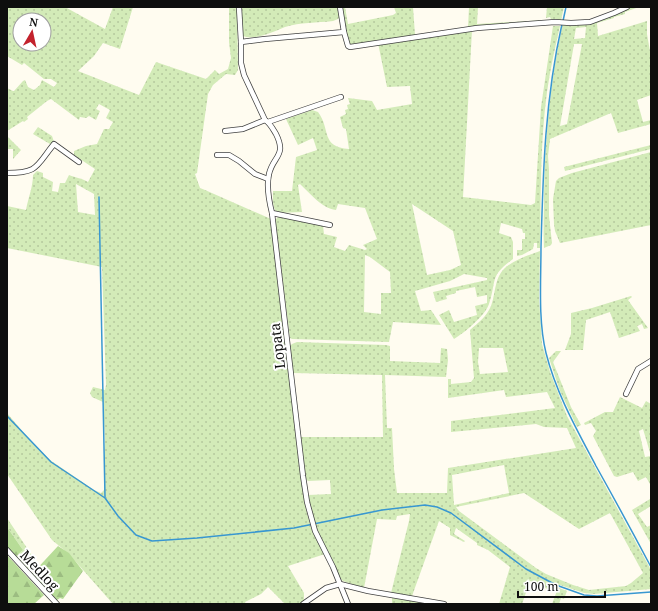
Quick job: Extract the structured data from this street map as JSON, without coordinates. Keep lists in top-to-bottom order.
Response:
{
  "streets": {
    "street": ["Lopata", "Medlog"]
  },
  "scale_bar": "100 m",
  "north": "top"
}
